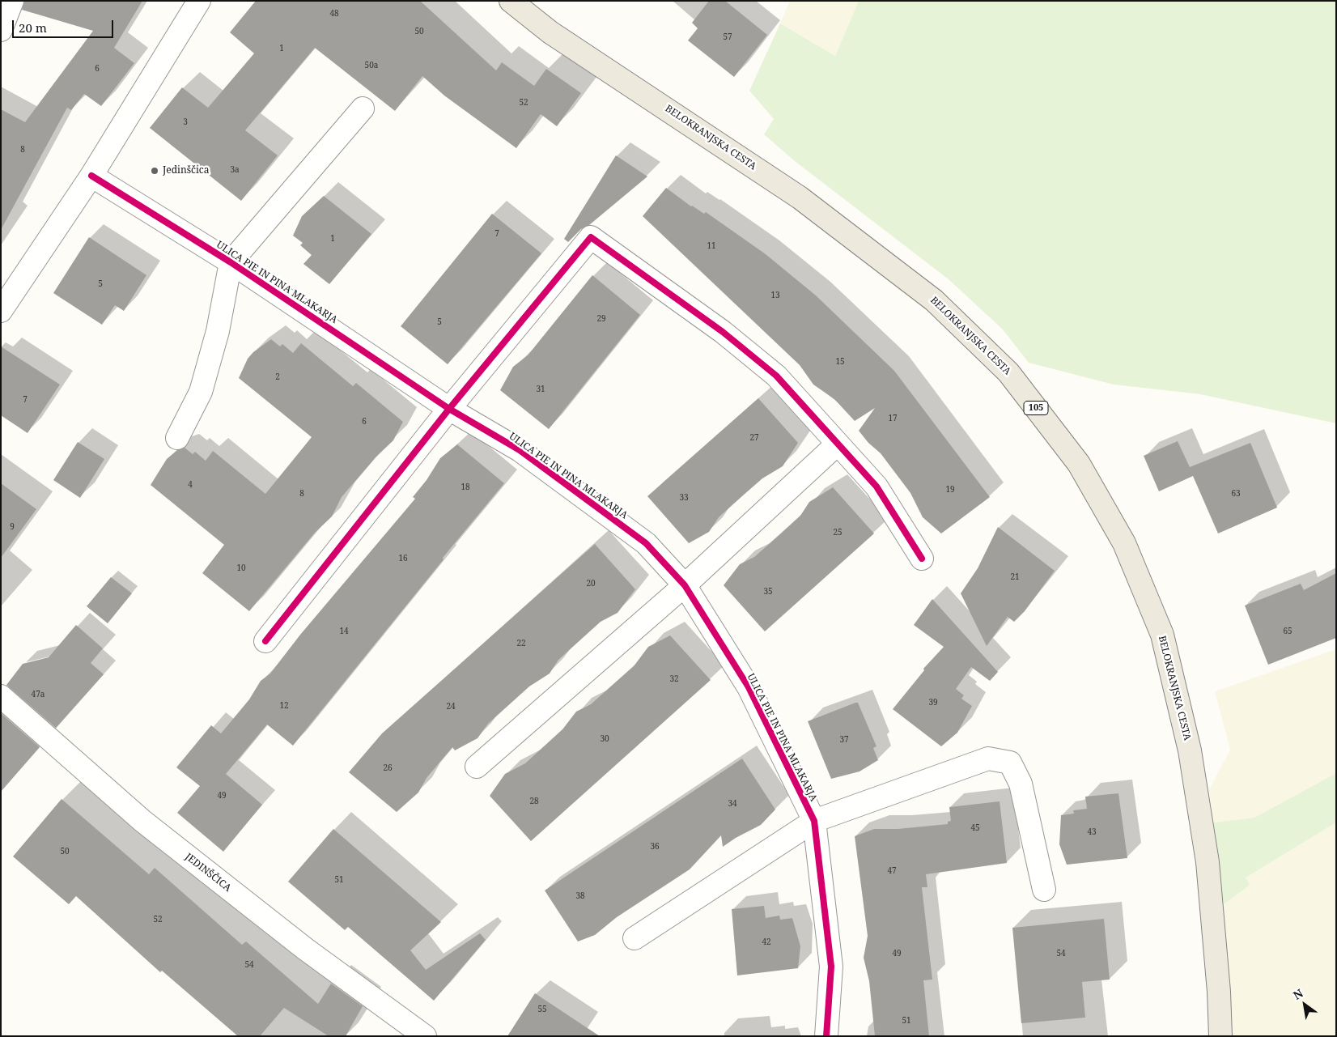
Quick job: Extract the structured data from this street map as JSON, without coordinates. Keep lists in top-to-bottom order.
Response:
{
  "streets": {
    "main road": ["BELOKRANJSKA CESTA", "105"],
    "street": ["ULICA PIE IN PINA MLAKARJA", "JEDINŠČICA"]
  },
  "places": ["Jedinščica"],
  "house_numbers": [
    "48",
    "50",
    "57",
    "1",
    "50a",
    "6",
    "52",
    "3",
    "8",
    "3a",
    "7",
    "1",
    "11",
    "5",
    "13",
    "29",
    "5",
    "15",
    "2",
    "31",
    "7",
    "17",
    "6",
    "27",
    "4",
    "18",
    "19",
    "8",
    "63",
    "33",
    "9",
    "25",
    "16",
    "10",
    "21",
    "20",
    "35",
    "14",
    "65",
    "22",
    "32",
    "47a",
    "39",
    "12",
    "24",
    "30",
    "37",
    "26",
    "49",
    "28",
    "34",
    "45",
    "43",
    "36",
    "50",
    "47",
    "51",
    "38",
    "52",
    "42",
    "49",
    "54",
    "54",
    "55",
    "51"
  ],
  "scale_bar": "20 m",
  "north": "top left"
}
